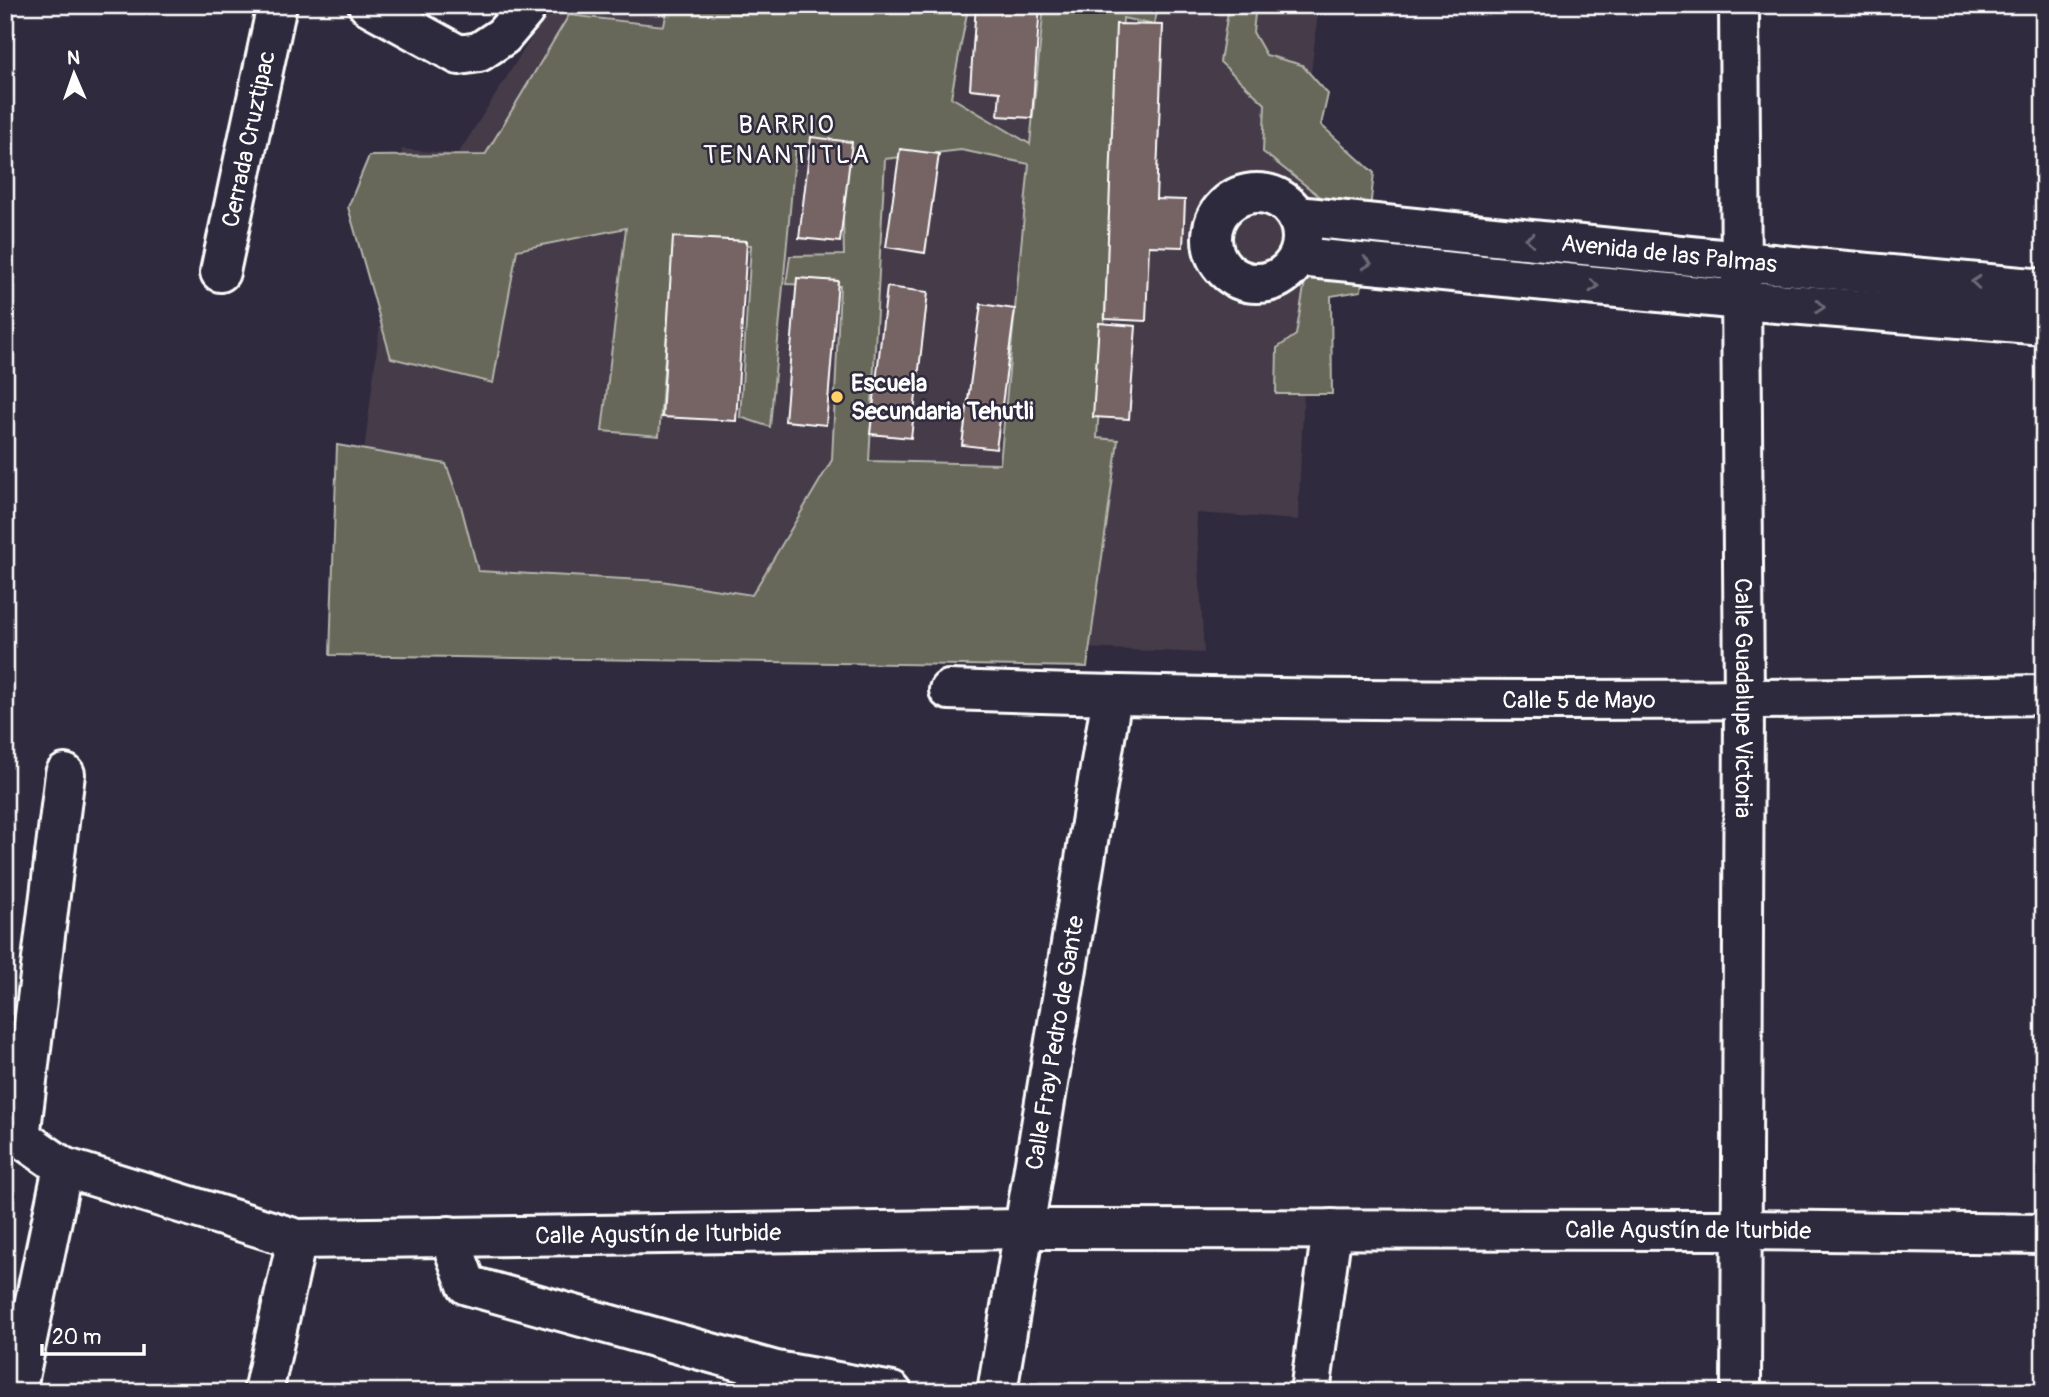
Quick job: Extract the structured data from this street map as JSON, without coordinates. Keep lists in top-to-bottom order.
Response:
{
  "streets": {
    "street": [
      "Cerrada Cruztipac",
      "Avenida de las Palmas",
      "Calle Guadalupe Victoria",
      "Calle 5 de Mayo",
      "Calle Fray Pedro de Gante",
      "Calle Agustín de Iturbide"
    ]
  },
  "crossings": [
    ["Avenida de las Palmas", "Calle Guadalupe Victoria"],
    ["Calle Guadalupe Victoria", "Calle 5 de Mayo"],
    ["Calle Guadalupe Victoria", "Calle Agustín de Iturbide"],
    ["Calle 5 de Mayo", "Calle Fray Pedro de Gante"],
    ["Calle Fray Pedro de Gante", "Calle Agustín de Iturbide"]
  ],
  "districts": ["BARRIO TENANTITLA"],
  "places": ["Escuela Secundaria Tehutli"],
  "scale_bar": "20 m",
  "north": "top"
}
